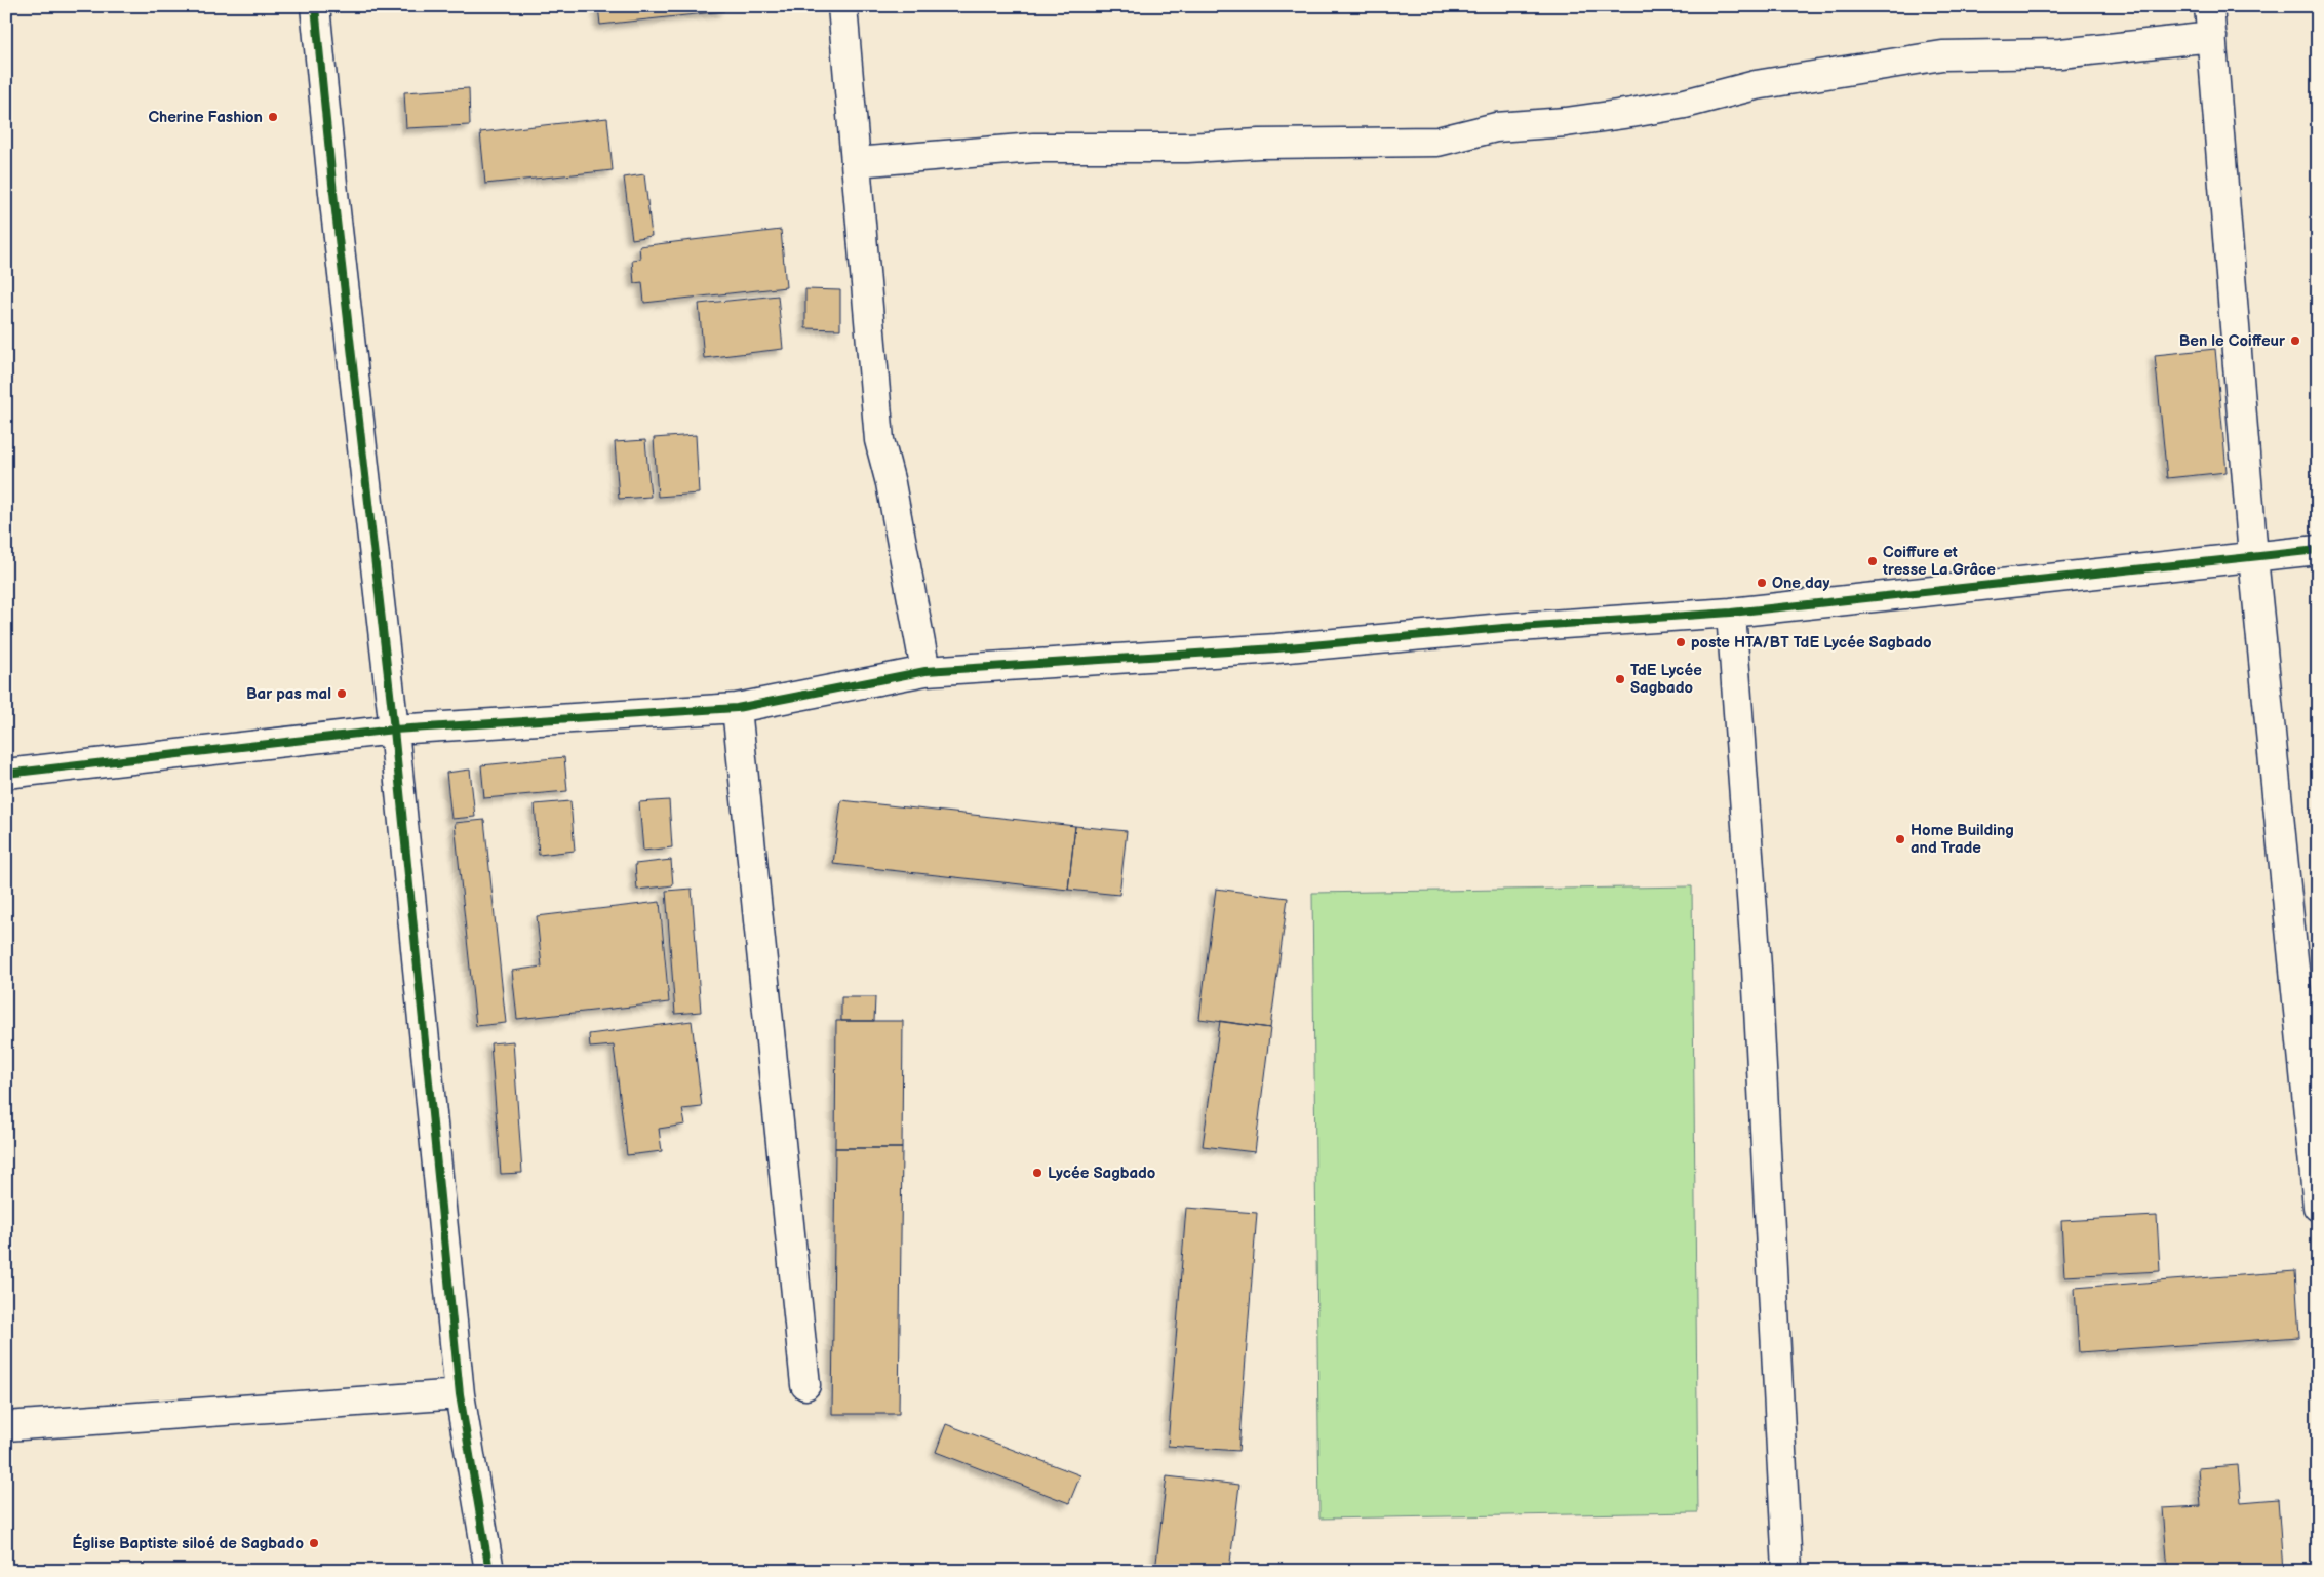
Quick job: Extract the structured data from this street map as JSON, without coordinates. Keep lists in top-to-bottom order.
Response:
{
  "places": [
    "Cherine Fashion",
    "Ben le Coiffeur",
    "Coiffure et tresse La Grâce",
    "One day",
    "poste HTA/BT TdE Lycée Sagbado",
    "TdE Lycée Sagbado",
    "Bar pas mal",
    "Home Building and Trade",
    "Lycée Sagbado",
    "Église Baptiste siloé de Sagbado"
  ]
}
